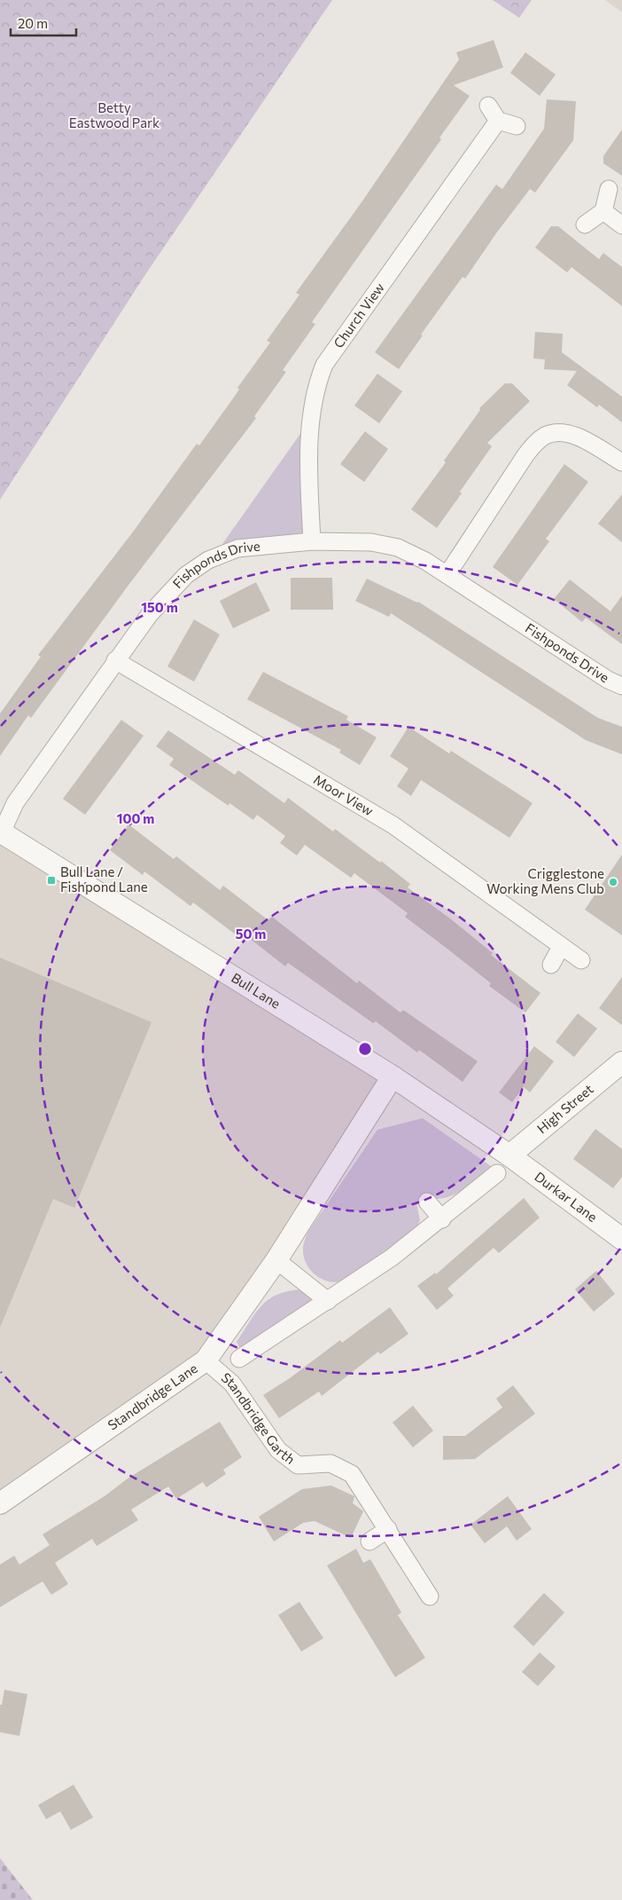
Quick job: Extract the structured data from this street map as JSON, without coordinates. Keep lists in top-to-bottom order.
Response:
{
  "streets": {
    "street": [
      "Church View",
      "Fishponds Drive",
      "Moor View",
      "Bull Lane",
      "High Street",
      "Durkar Lane",
      "Standbridge Lane",
      "Standbridge Garth"
    ]
  },
  "crossings": [
    ["Church View", "Fishponds Drive"],
    ["Fishponds Drive", "Moor View"],
    ["Fishponds Drive", "Bull Lane"],
    ["Bull Lane", "High Street"],
    ["Bull Lane", "Durkar Lane"],
    ["Bull Lane", "Standbridge Lane"],
    ["High Street", "Durkar Lane"],
    ["Standbridge Lane", "Standbridge Garth"]
  ],
  "parks": ["Betty Eastwood Park"],
  "places": {
    "transit": ["Bull Lane / Fishpond Lane"],
    "other": ["Crigglestone Working Mens Club"]
  },
  "scale_bar": "20 m",
  "rings": ["150 m", "100 m", "50 m"]
}
